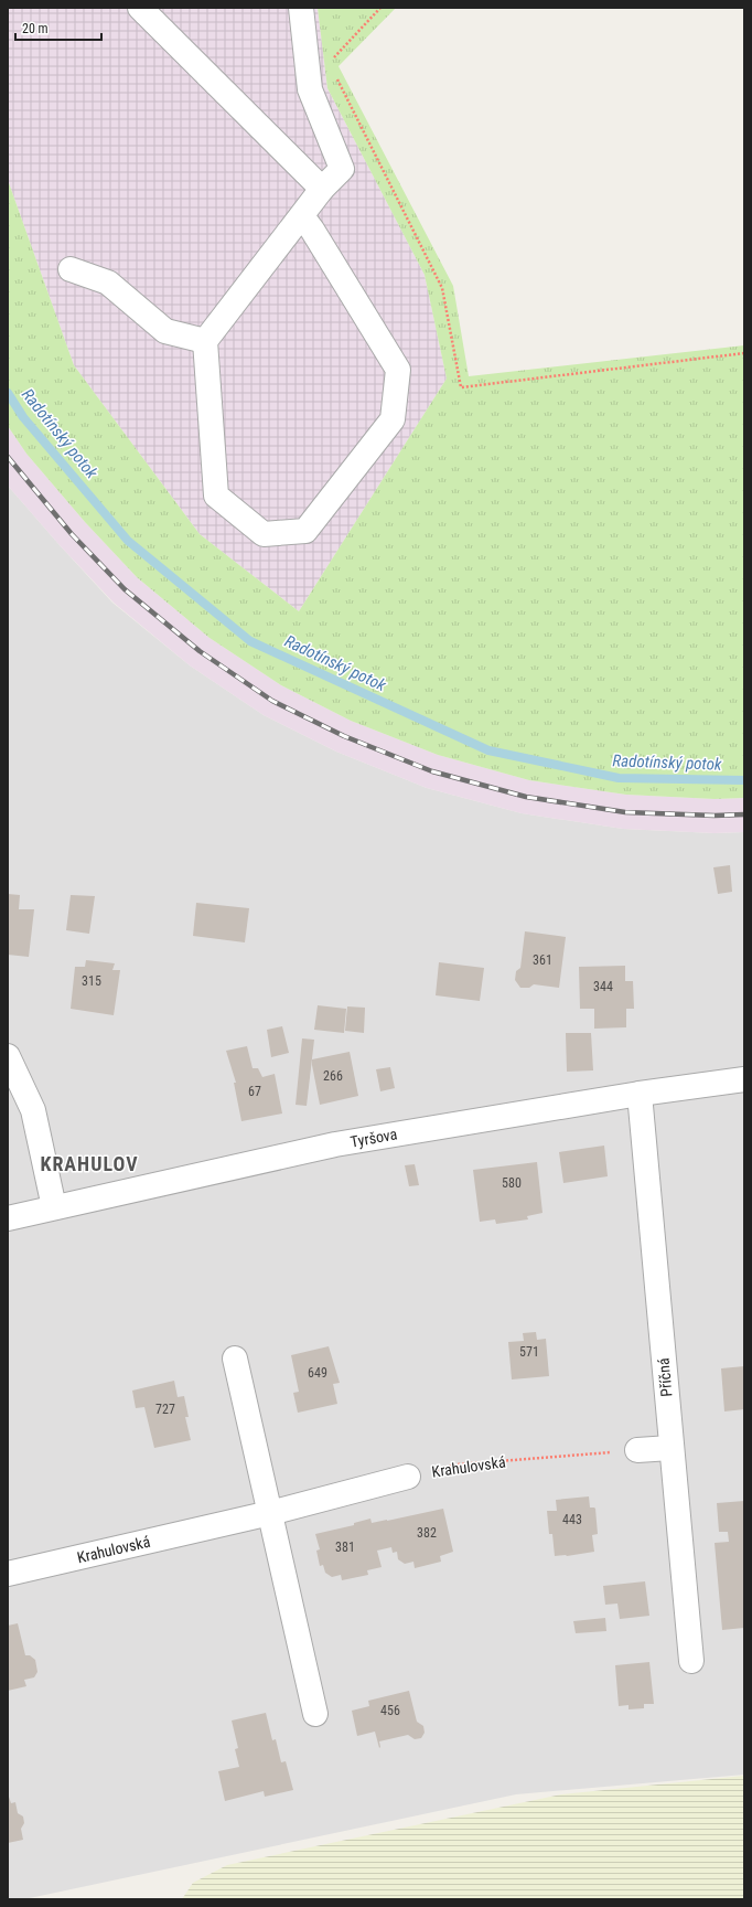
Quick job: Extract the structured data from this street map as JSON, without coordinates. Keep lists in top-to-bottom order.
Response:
{
  "streets": {
    "street": ["Tyršova", "Příčná", "Krahulovská"]
  },
  "crossings": [
    ["Tyršova", "Příčná"]
  ],
  "districts": ["KRAHULOV"],
  "water": ["Radotínský potok"],
  "house_numbers": [
    "361",
    "315",
    "344",
    "266",
    "67",
    "580",
    "571",
    "649",
    "727",
    "443",
    "382",
    "381",
    "456"
  ],
  "scale_bar": "20 m"
}
